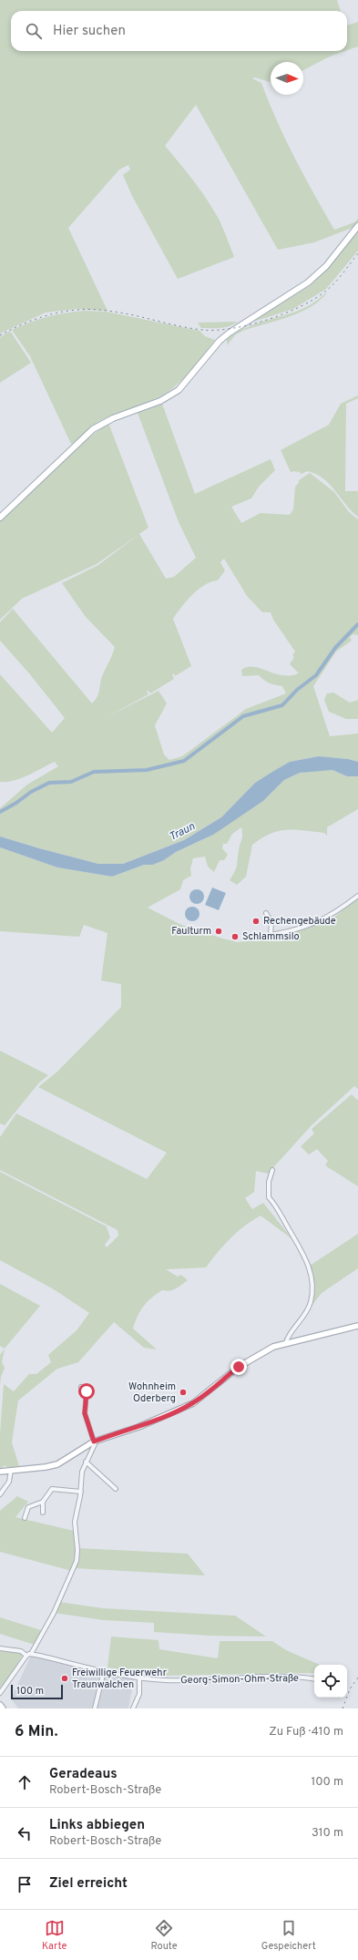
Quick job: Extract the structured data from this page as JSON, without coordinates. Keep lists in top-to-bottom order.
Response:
{
  "streets": {
    "street": ["Georg-Simon-Ohm-Straße"]
  },
  "water": ["Traun"],
  "places": [
    "Rechengebäude",
    "Faulturm",
    "Schlammsilo",
    "Wohnheim Oderberg",
    "Freiwillige Feuerwehr Traunwalchen"
  ],
  "scale_bar": "100 m",
  "north": "right",
  "page": {
    "search": "Hier suchen",
    "scale": "100 m",
    "heading": ["6 Min.", "Zu Fuß · 410 m"],
    "list": [
      ["Geradeaus", "Robert-Bosch-Straße", "100 m"],
      ["Links abbiegen", "Robert-Bosch-Straße", "310 m"],
      "Ziel erreicht"
    ],
    "nav": ["Karte", "Route", "Gespeichert"]
  }
}
